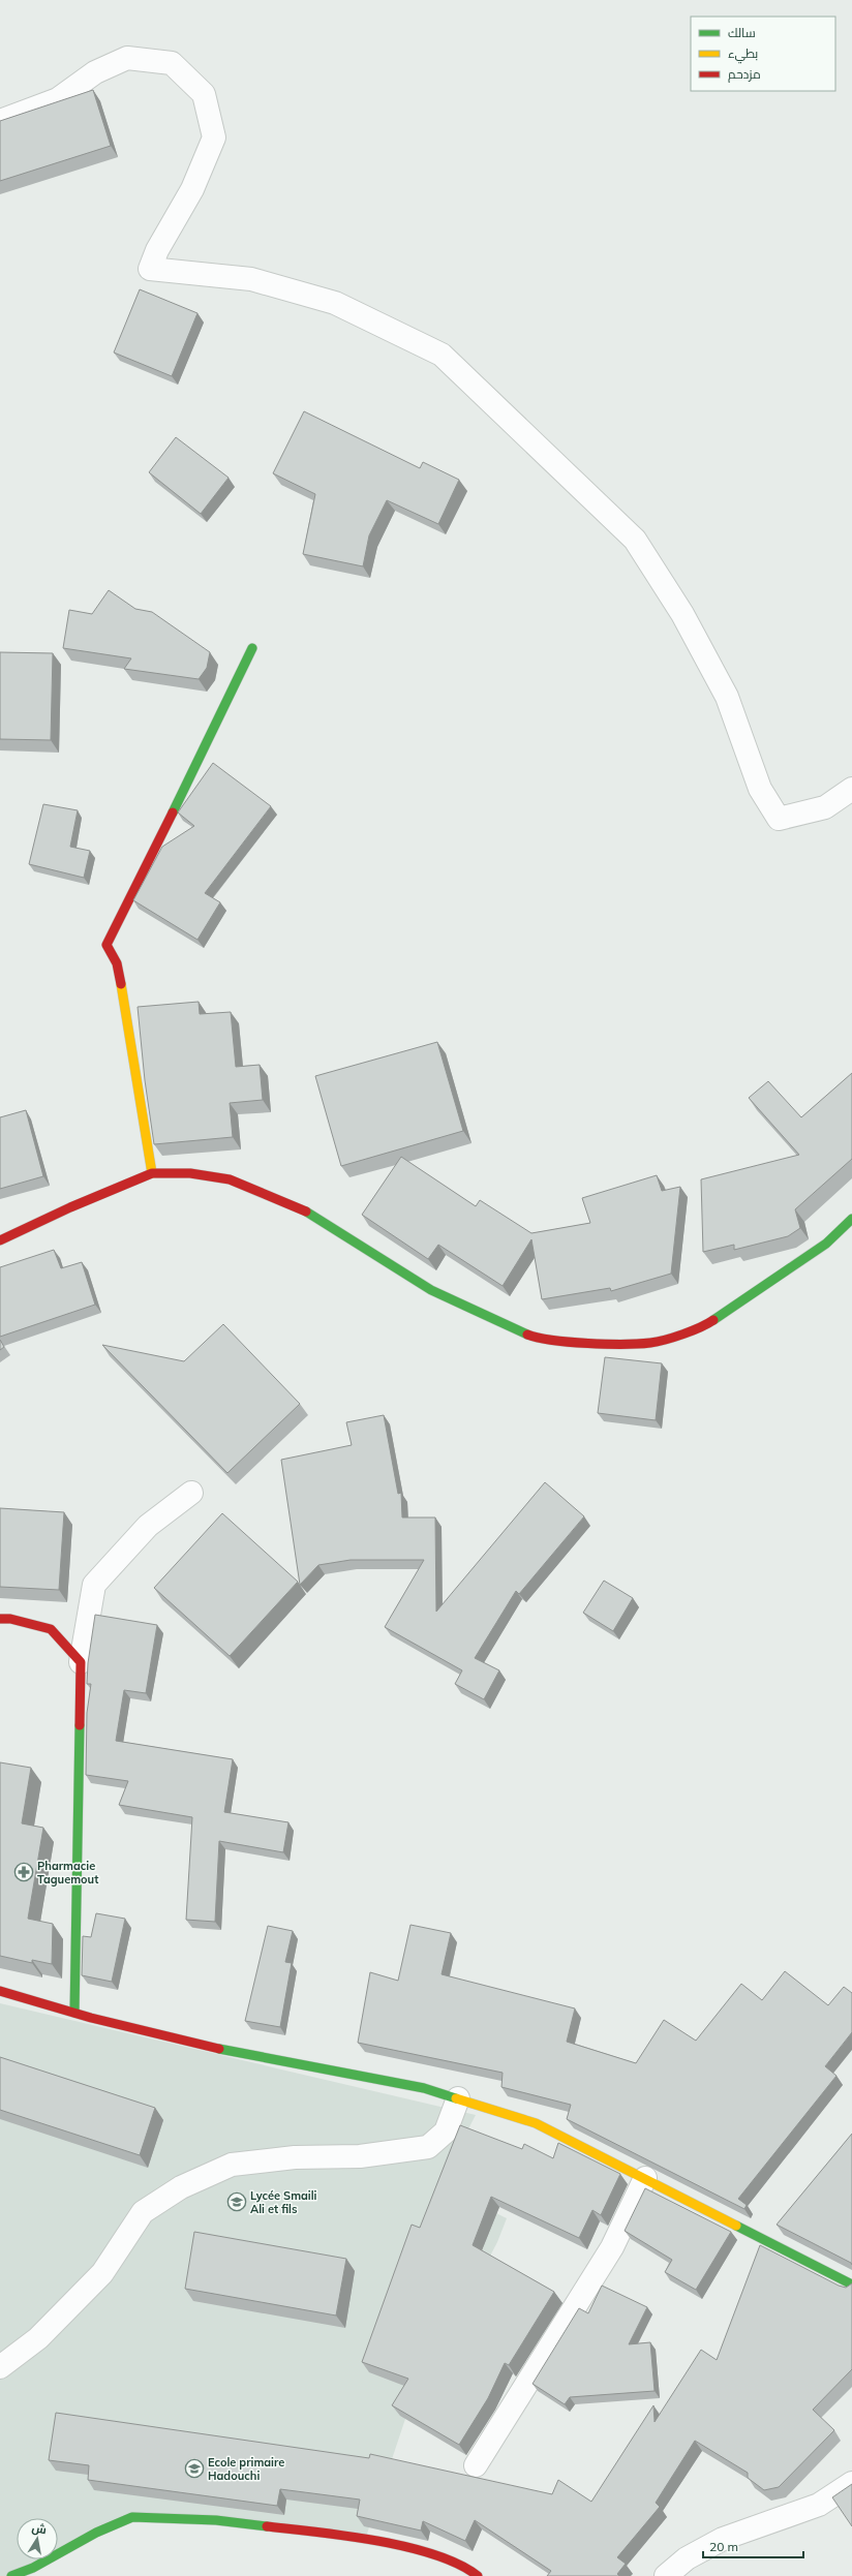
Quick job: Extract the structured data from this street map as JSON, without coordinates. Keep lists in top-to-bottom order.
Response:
{
  "places": {
    "pharmacy": ["Pharmacie Taguemout"],
    "school or university": ["Lycée Smaili Ali et fils", "Ecole primaire Hadouchi"]
  },
  "legend": ["سالك", "بطيء", "مزدحم"],
  "scale_bar": "20 m",
  "north": "top"
}
